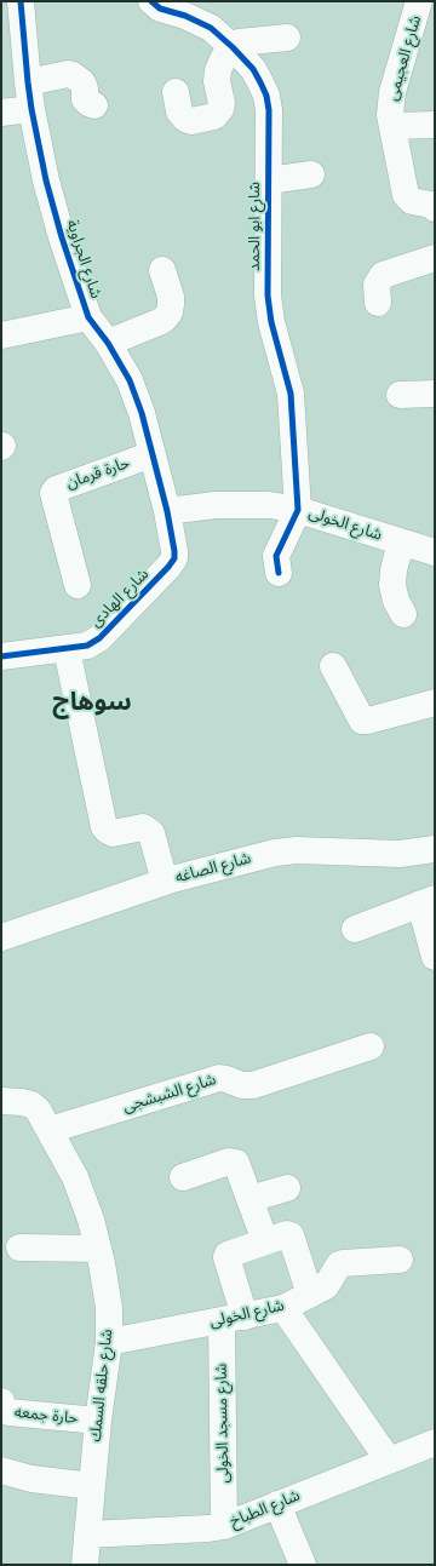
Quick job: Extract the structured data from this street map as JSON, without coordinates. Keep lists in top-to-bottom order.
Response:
{
  "streets": {
    "street": [
      "شارع العجيمى",
      "شارع ابو الحمد",
      "شارع الجراوية",
      "حارة قرمان",
      "شارع الخولى",
      "شارع الهادى",
      "شارع الصاغه",
      "شارع الشبشجى",
      "شارع حلقه السمك",
      "حارة جمعه",
      "شارع مسجد الخولى",
      "شارع الطباخ"
    ]
  },
  "crossings": [
    ["شارع ابو الحمد", "شارع الخولى"],
    ["شارع الجراوية", "حارة قرمان"],
    ["شارع الجراوية", "شارع الخولى"],
    ["شارع الجراوية", "شارع الهادى"],
    ["شارع الخولى", "شارع الهادى"],
    ["شارع الخولى", "شارع حلقه السمك"],
    ["شارع الخولى", "شارع مسجد الخولى"],
    ["شارع الشبشجى", "شارع حلقه السمك"],
    ["شارع حلقه السمك", "حارة جمعه"],
    ["شارع حلقه السمك", "شارع الطباخ"],
    ["شارع مسجد الخولى", "شارع الطباخ"]
  ],
  "districts": ["سوهاج"]
}
